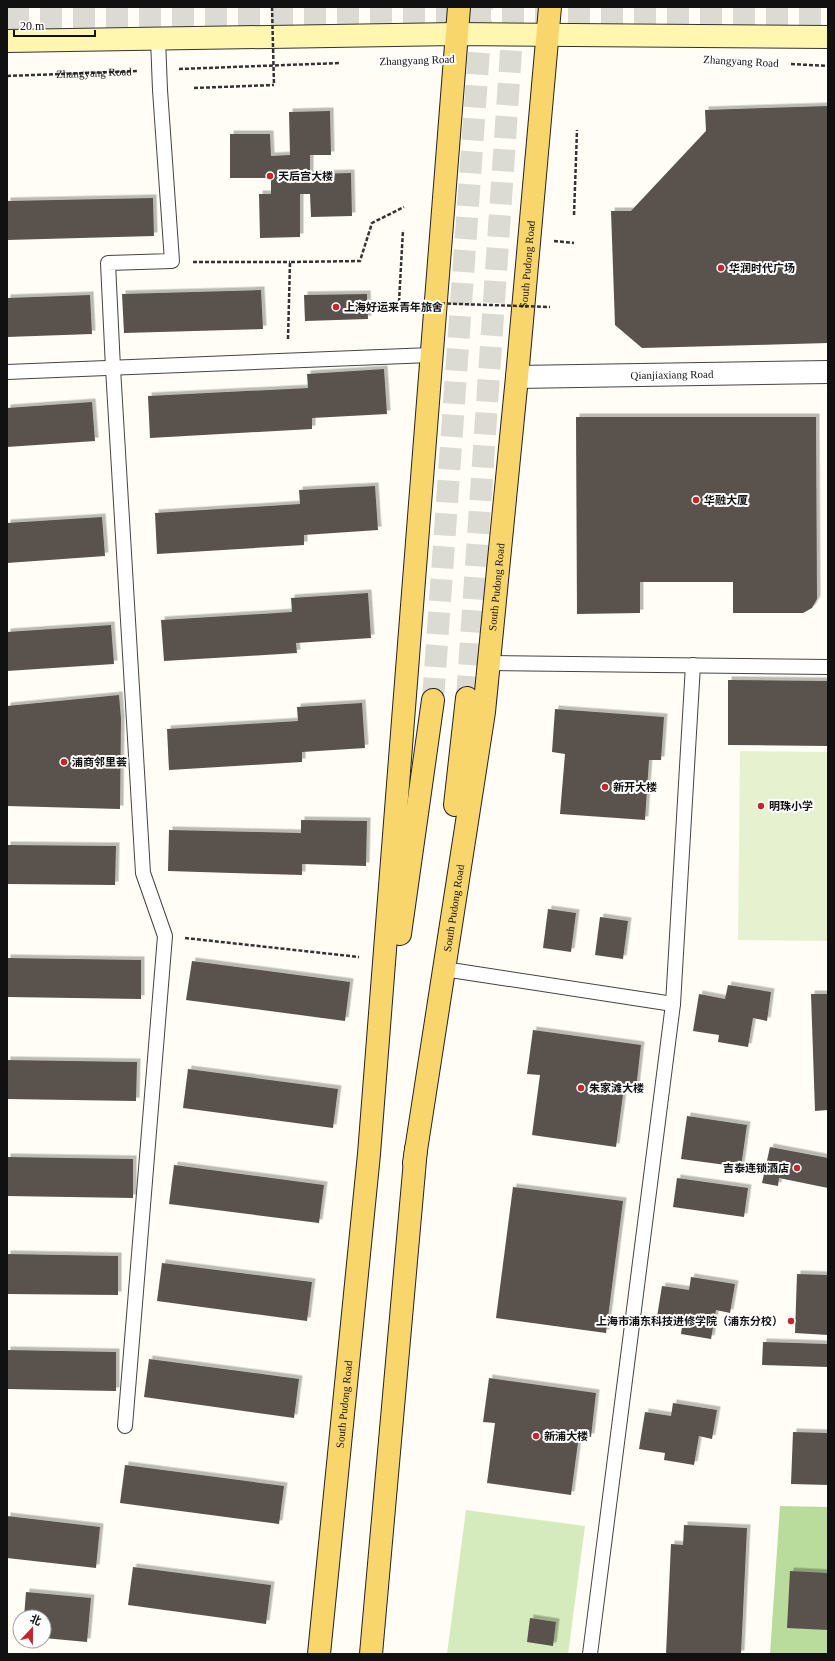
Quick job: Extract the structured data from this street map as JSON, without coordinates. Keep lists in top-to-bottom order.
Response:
{
  "streets": {
    "main road": ["South Pudong Road"],
    "street": ["Qianjiaxiang Road"],
    "path": ["Zhangyang Road"]
  },
  "crossings": [
    ["South Pudong Road", "Qianjiaxiang Road"]
  ],
  "places": [
    "天后宫大楼",
    "华润时代广场",
    "上海好运来青年旅舍",
    "华融大厦",
    "浦商邻里荟",
    "新开大楼",
    "明珠小学",
    "朱家滩大楼",
    "吉泰连锁酒店",
    "上海市浦东科技进修学院（浦东分校）",
    "新浦大楼"
  ],
  "scale_bar": "20 m",
  "north": "top"
}
